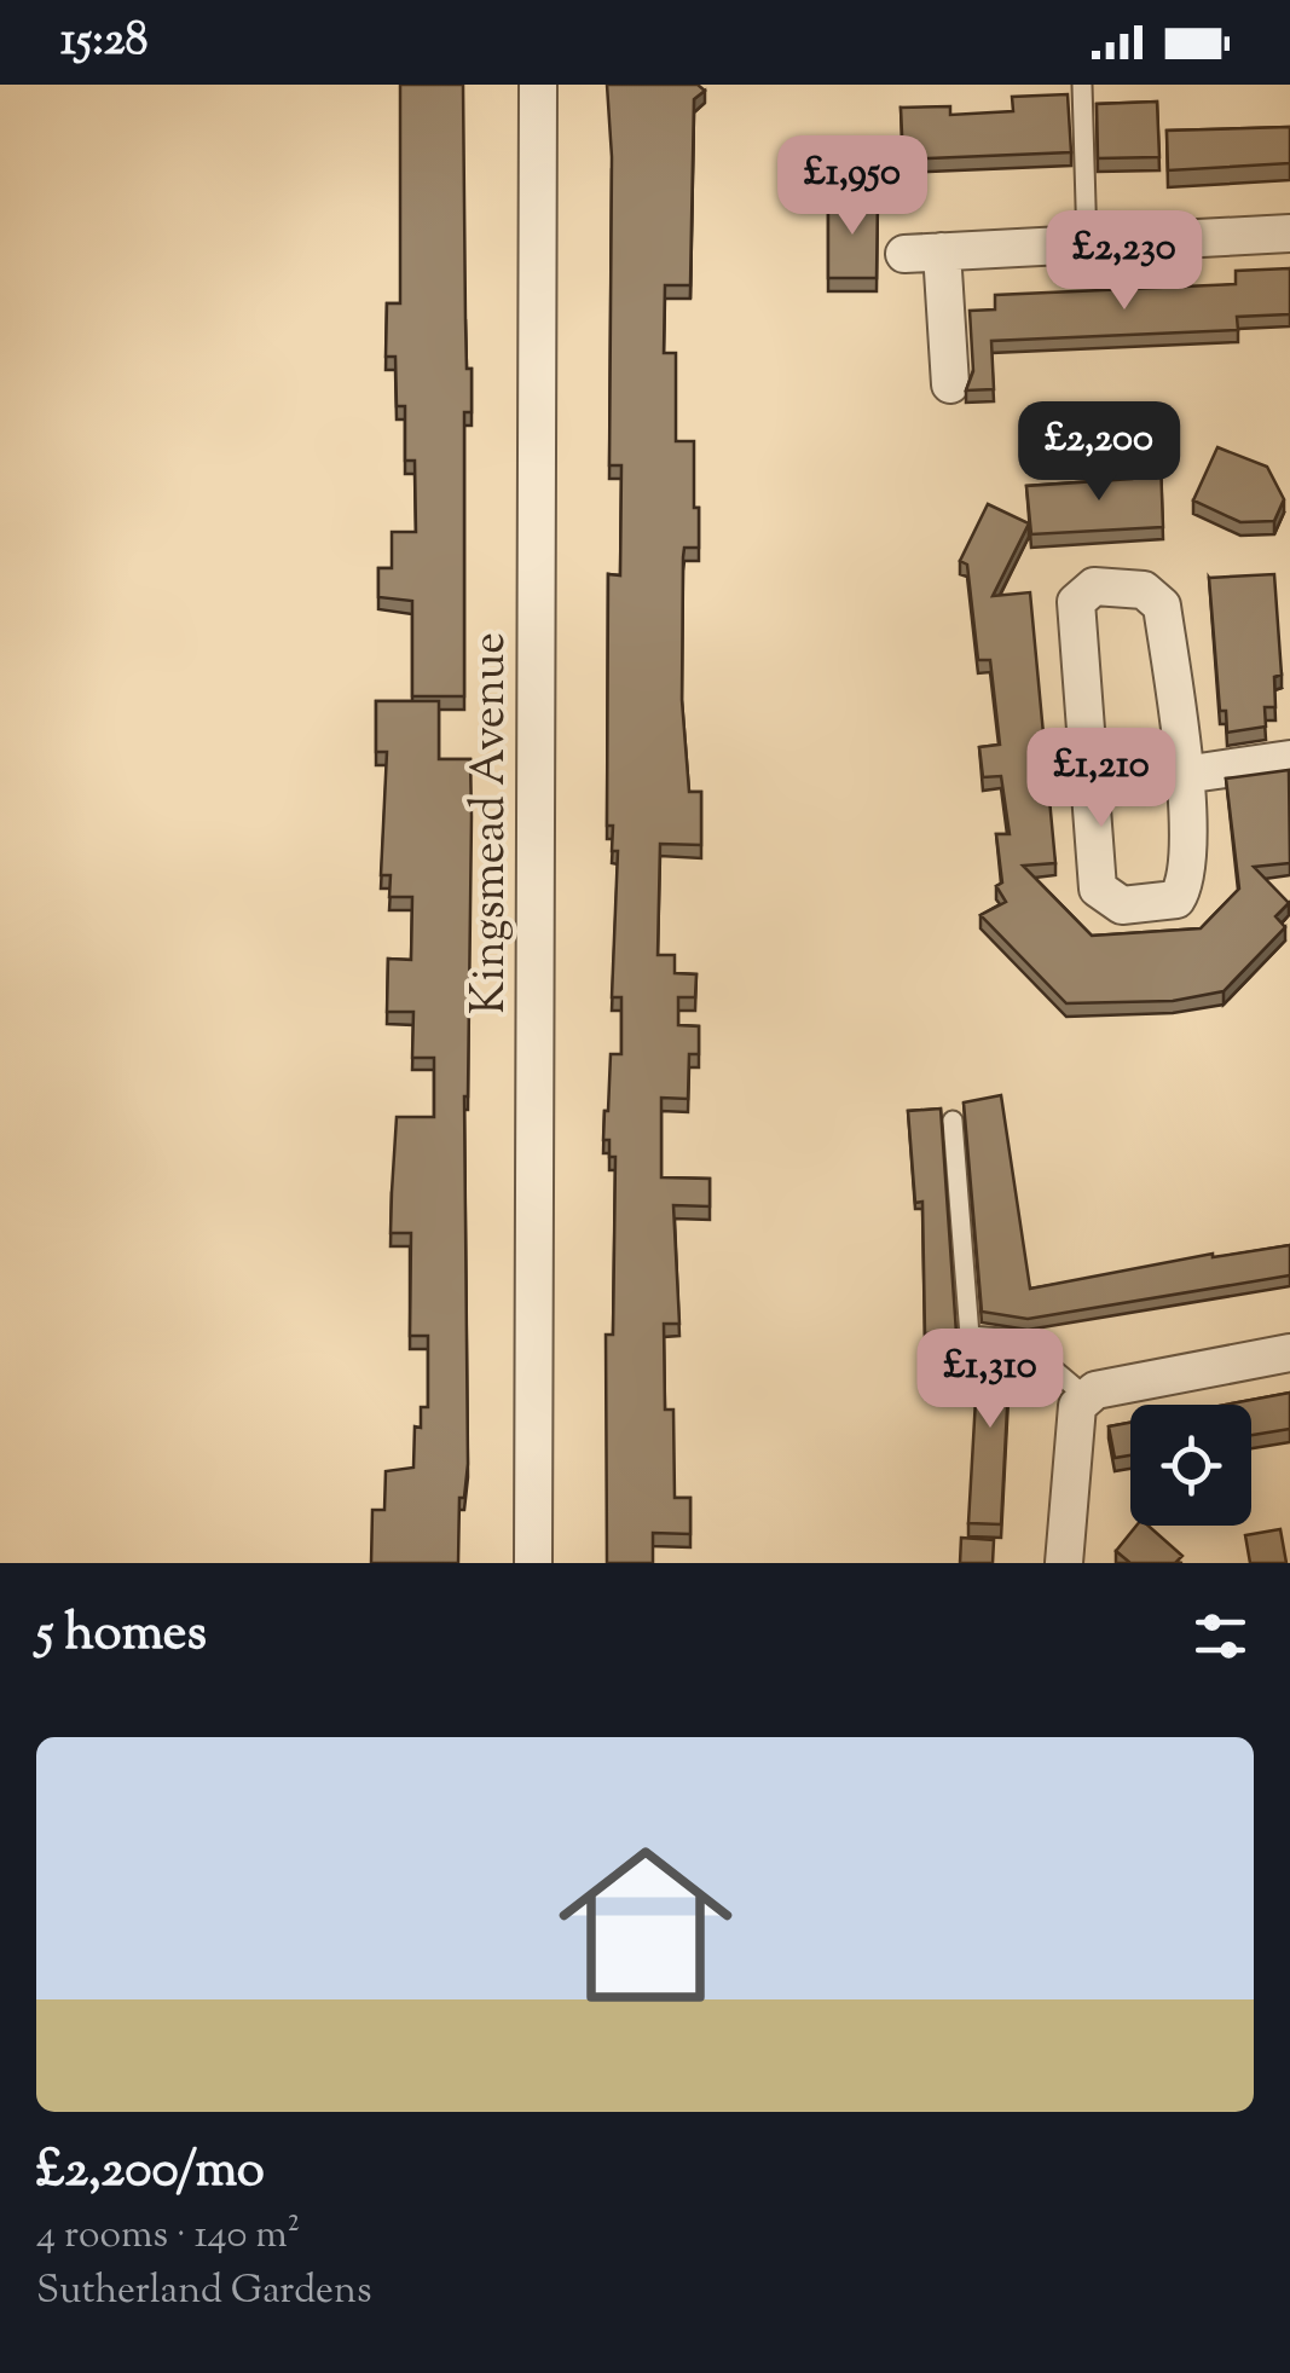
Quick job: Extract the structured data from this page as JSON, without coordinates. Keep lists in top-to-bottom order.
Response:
{
  "streets": {
    "street": ["Kingsmead Avenue"]
  },
  "page": {
    "status": "15:28",
    "price": [
      "£1,950",
      "£2,230",
      "£2,200",
      "£1,210",
      "£1,310"
    ],
    "heading": "5 homes",
    "list": [
      {
        "name": "£2,200/mo",
        "note": "4 rooms · 140 m² · Sutherland Gardens"
      }
    ]
  }
}
